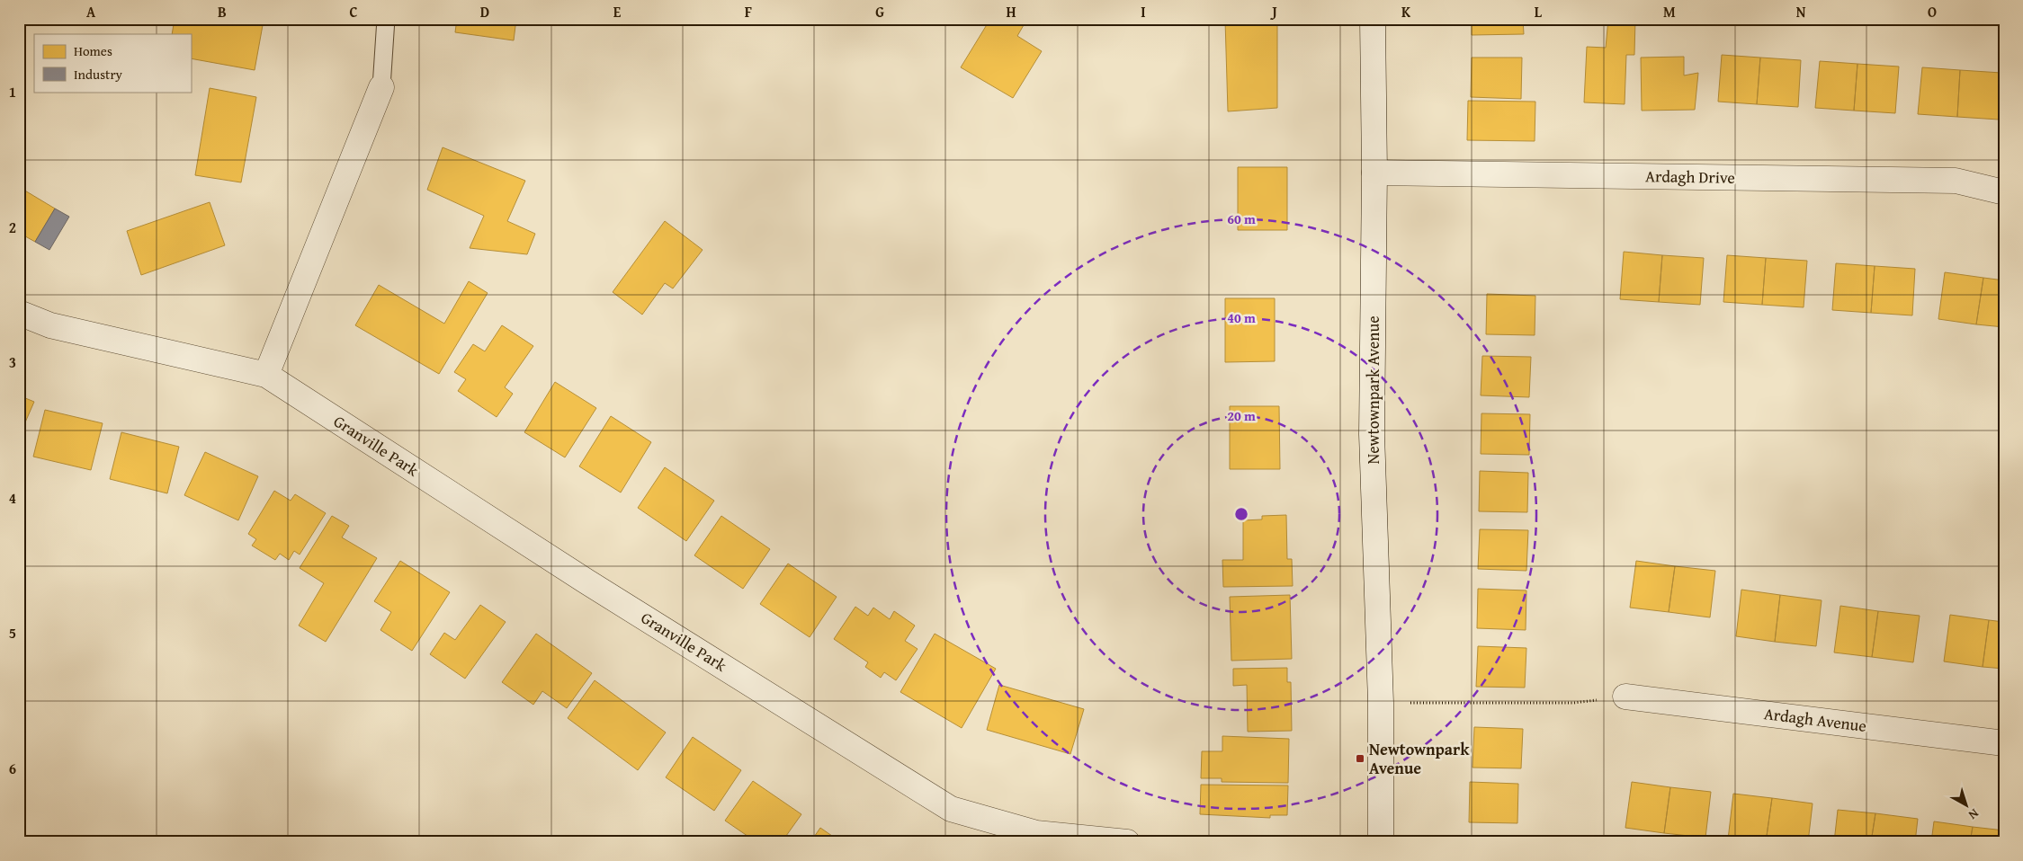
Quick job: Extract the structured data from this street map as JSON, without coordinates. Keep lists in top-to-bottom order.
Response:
{
  "streets": {
    "street": [
      "Ardagh Drive",
      "Newtownpark Avenue",
      "Granville Park",
      "Ardagh Avenue"
    ]
  },
  "crossings": [
    ["Ardagh Drive", "Newtownpark Avenue"]
  ],
  "places": {
    "transit": ["Newtownpark Avenue"]
  },
  "legend": ["Homes", "Industry"],
  "north": "bottom right",
  "grid": {
    "columns": [
      "A",
      "B",
      "C",
      "D",
      "E",
      "F",
      "G",
      "H",
      "I",
      "J",
      "K",
      "L",
      "M",
      "N",
      "O"
    ],
    "rows": [
      "1",
      "2",
      "3",
      "4",
      "5",
      "6"
    ]
  },
  "rings": ["60 m", "40 m", "20 m"]
}
